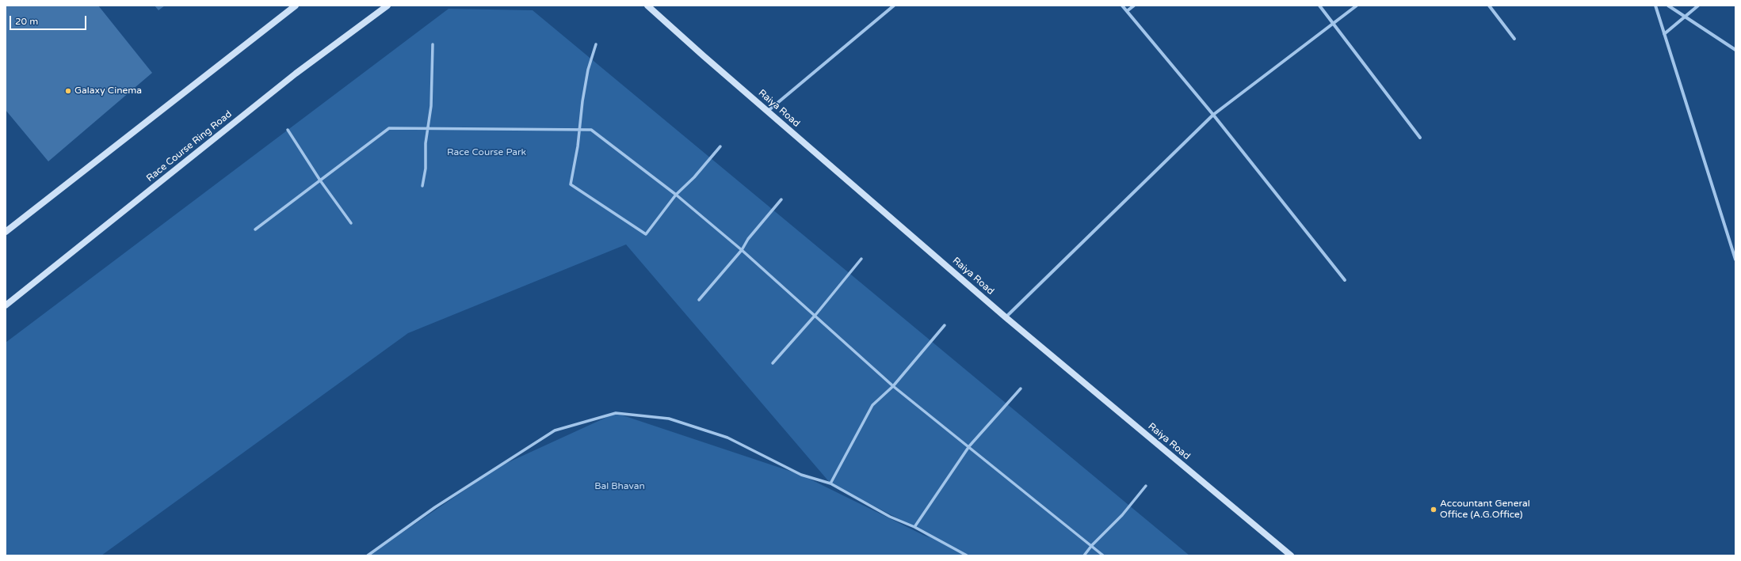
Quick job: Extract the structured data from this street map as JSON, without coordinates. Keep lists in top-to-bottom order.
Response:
{
  "streets": {
    "main road": ["Raiya Road", "Race Course Ring Road"]
  },
  "parks": ["Race Course Park", "Bal Bhavan"],
  "places": ["Galaxy Cinema", "Accountant General Office (A.G.Office)"],
  "scale_bar": "20 m"
}
